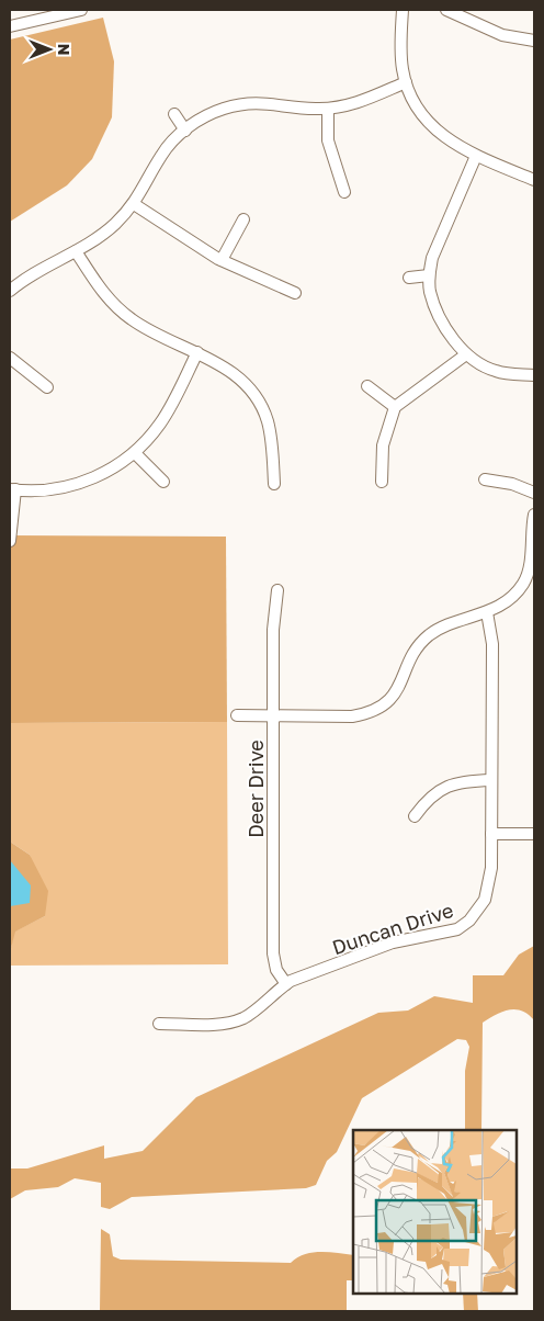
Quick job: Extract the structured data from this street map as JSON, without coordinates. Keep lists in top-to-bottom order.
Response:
{
  "streets": {
    "street": ["Deer Drive", "Duncan Drive"]
  },
  "crossings": [
    ["Deer Drive", "Duncan Drive"]
  ],
  "north": "right"
}
